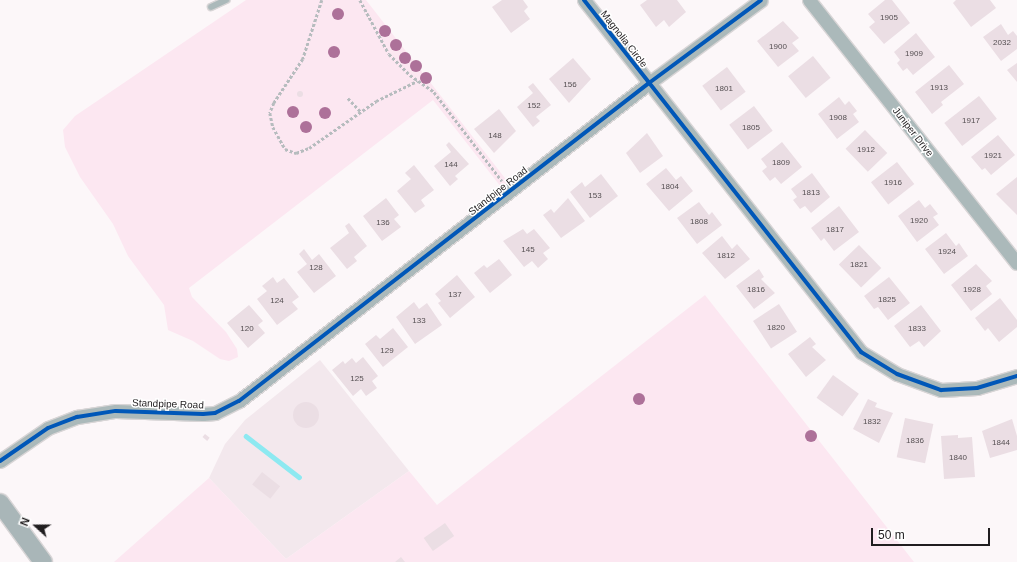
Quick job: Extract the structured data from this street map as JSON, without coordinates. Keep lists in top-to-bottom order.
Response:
{
  "streets": {
    "street": ["Magnolia Circle", "Juniper Drive", "Standpipe Road"]
  },
  "crossings": [
    ["Magnolia Circle", "Standpipe Road"]
  ],
  "house_numbers": [
    "1905",
    "2032",
    "1900",
    "1909",
    "156",
    "1913",
    "1801",
    "152",
    "1908",
    "1917",
    "1805",
    "148",
    "1912",
    "1921",
    "1809",
    "144",
    "1916",
    "1804",
    "1813",
    "153",
    "1920",
    "1808",
    "136",
    "1817",
    "145",
    "1924",
    "1812",
    "1821",
    "128",
    "1816",
    "1928",
    "137",
    "1825",
    "124",
    "133",
    "1820",
    "120",
    "1833",
    "129",
    "125",
    "1832",
    "1836",
    "1844",
    "1840"
  ],
  "scale_bar": "50 m",
  "north": "left"
}
